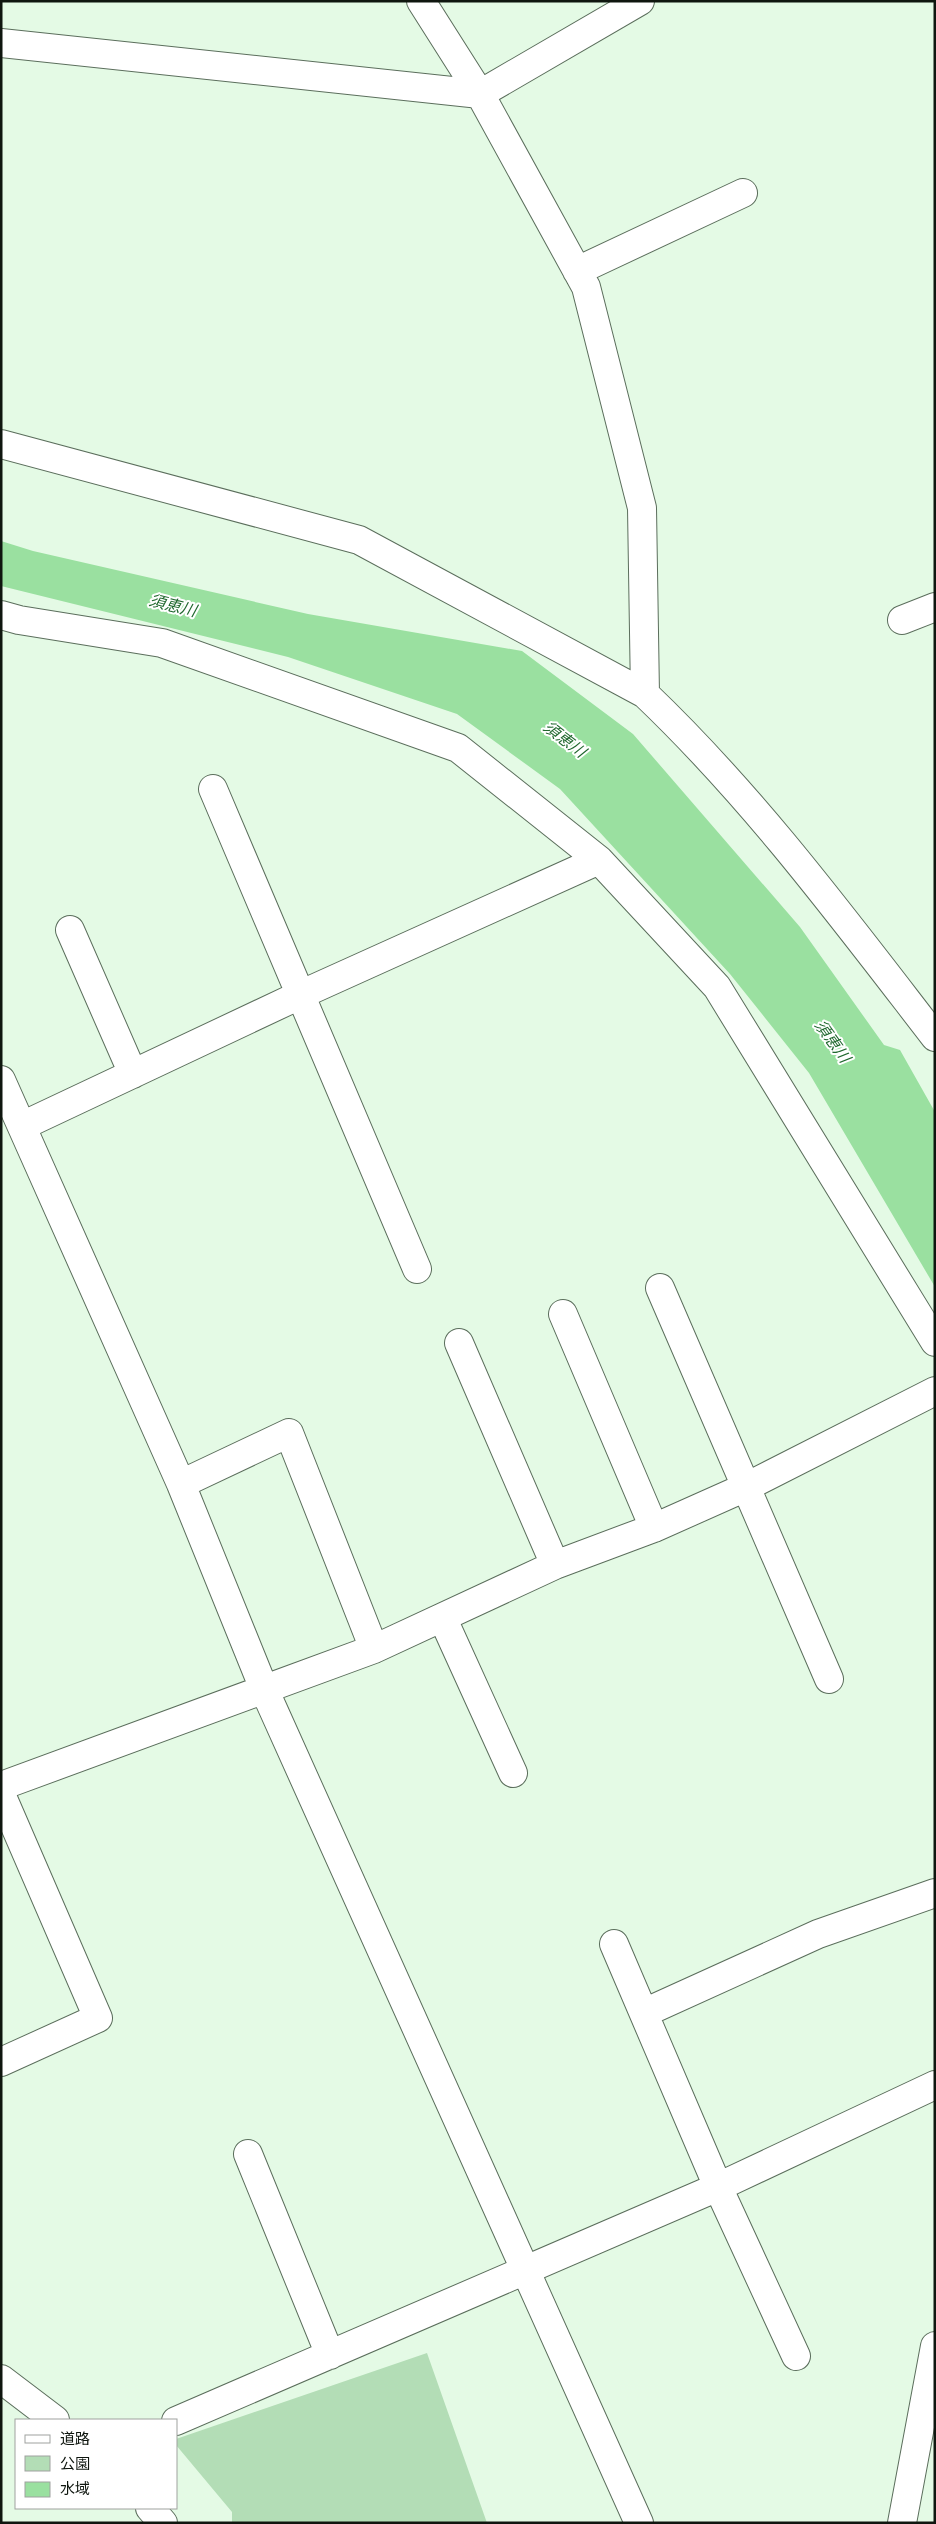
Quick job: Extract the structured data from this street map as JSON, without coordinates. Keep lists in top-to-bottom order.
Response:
{
  "water": ["須恵川"],
  "legend": ["道路", "公園", "水域"]
}
